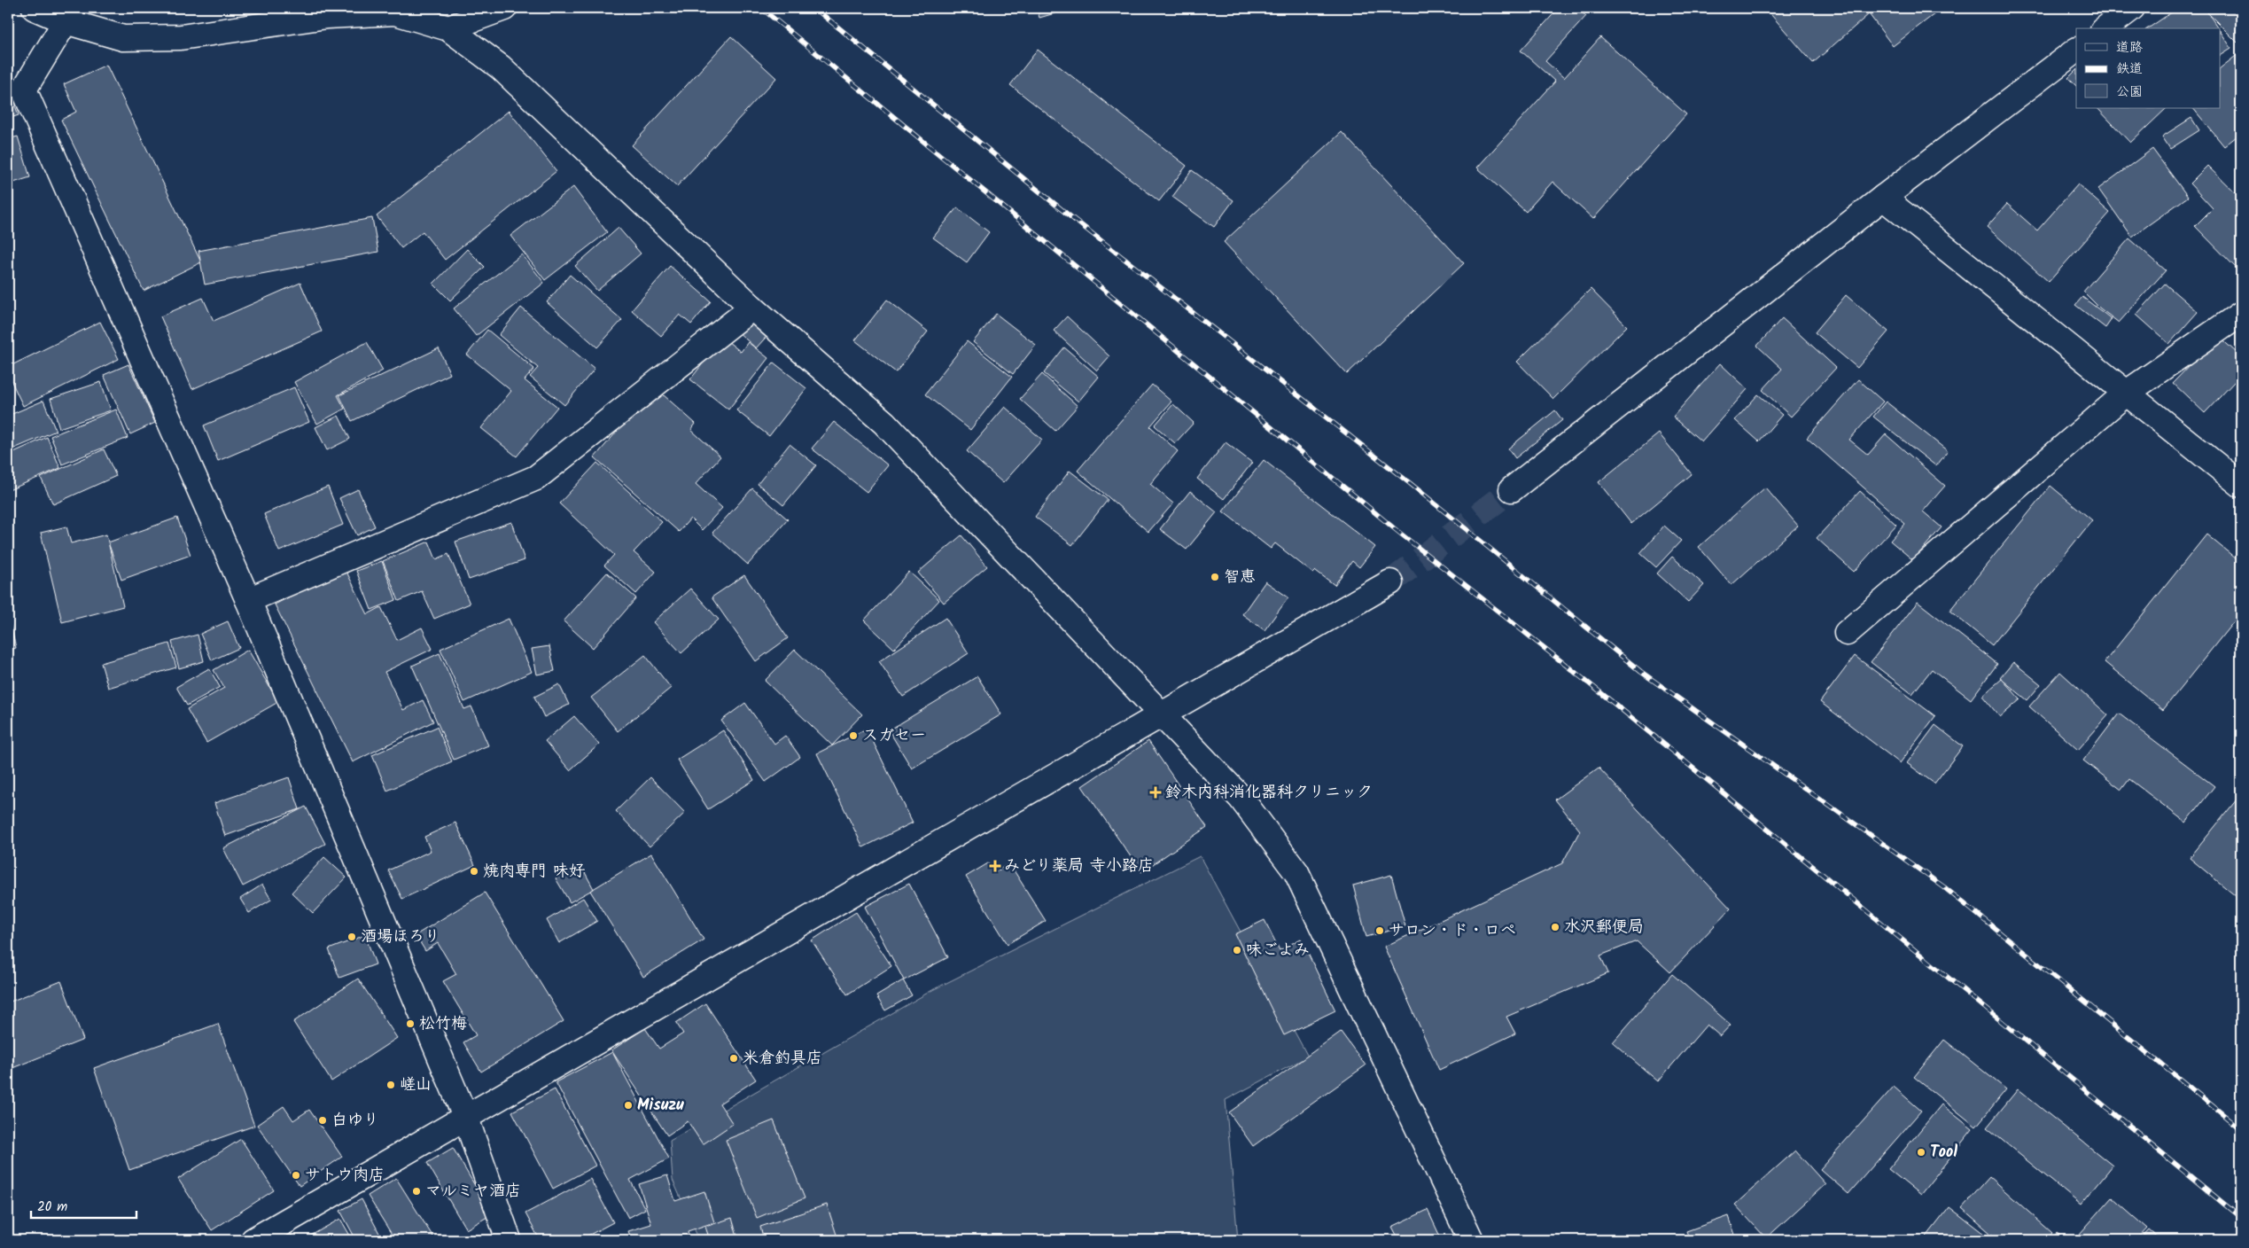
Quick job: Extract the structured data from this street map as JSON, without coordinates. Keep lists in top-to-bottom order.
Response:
{
  "places": {
    "other": [
      "智恵",
      "スガセー",
      "焼肉専門 味好",
      "水沢郵便局",
      "サロン・ド・ロペ",
      "酒場ほろり",
      "味ごよみ",
      "松竹梅",
      "米倉釣具店",
      "嵯山",
      "Misuzu",
      "白ゆり",
      "Tool",
      "サトウ肉店",
      "マルミヤ酒店"
    ],
    "health": ["鈴木内科消化器科クリニック", "みどり薬局 寺小路店"]
  },
  "legend": ["道路", "鉄道", "公園"],
  "scale_bar": "20 m"
}
